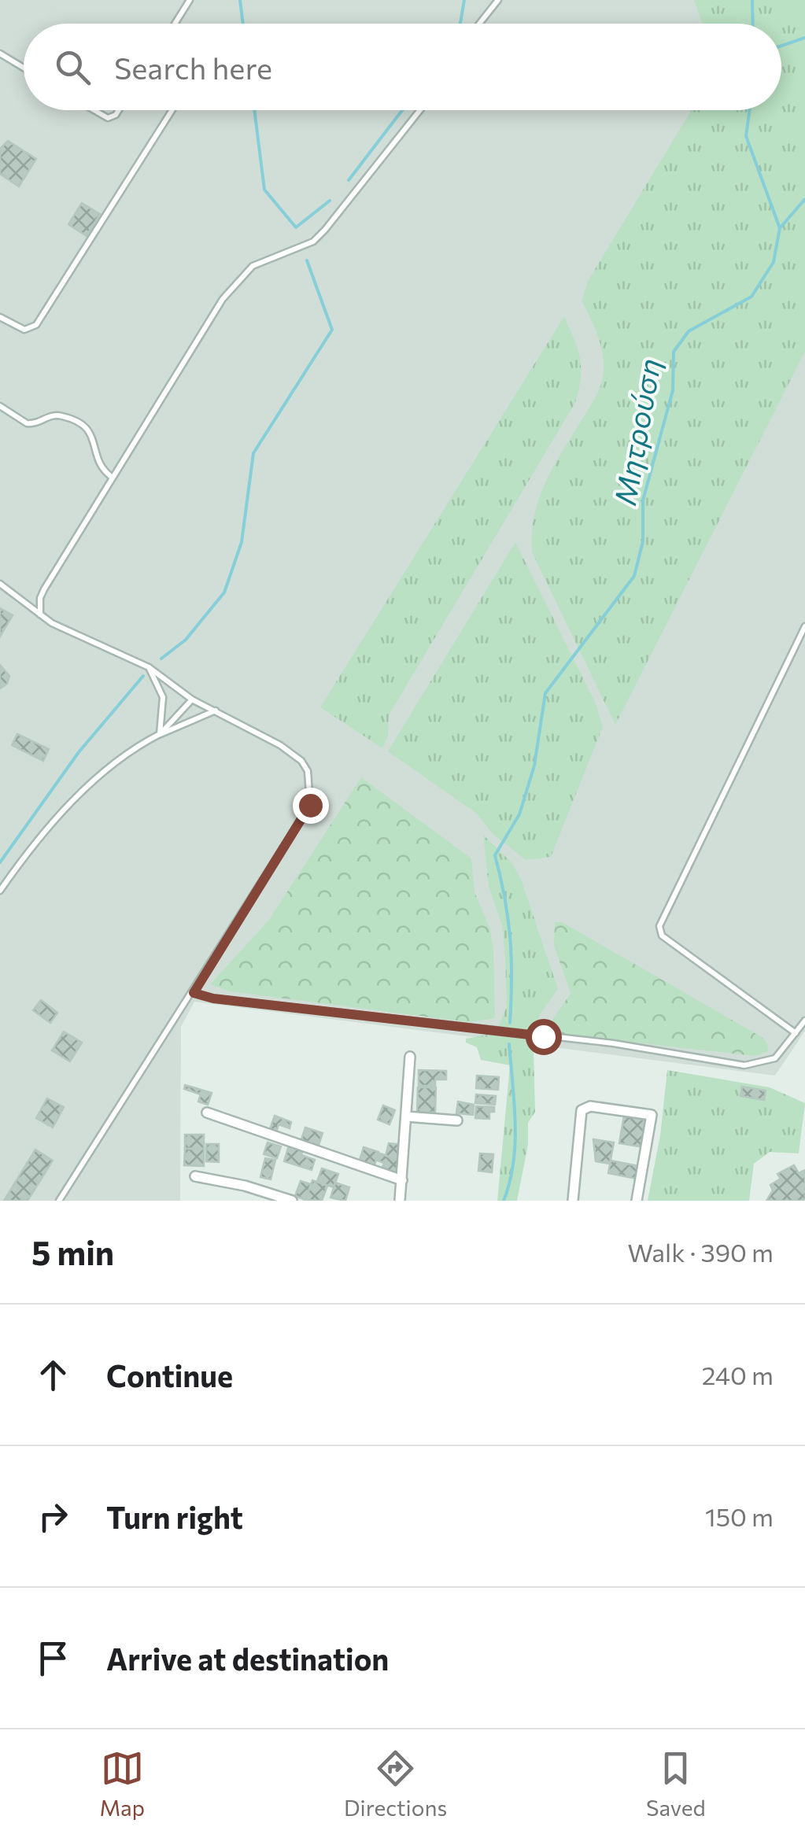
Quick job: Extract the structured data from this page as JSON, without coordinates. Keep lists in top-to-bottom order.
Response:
{
  "water": ["Μητρούση"],
  "page": {
    "search": "Search here",
    "heading": ["5 min", "Walk · 390 m"],
    "list": [
      ["Continue", "240 m"],
      ["Turn right", "150 m"],
      "Arrive at destination"
    ],
    "nav": ["Map", "Directions", "Saved"]
  }
}
